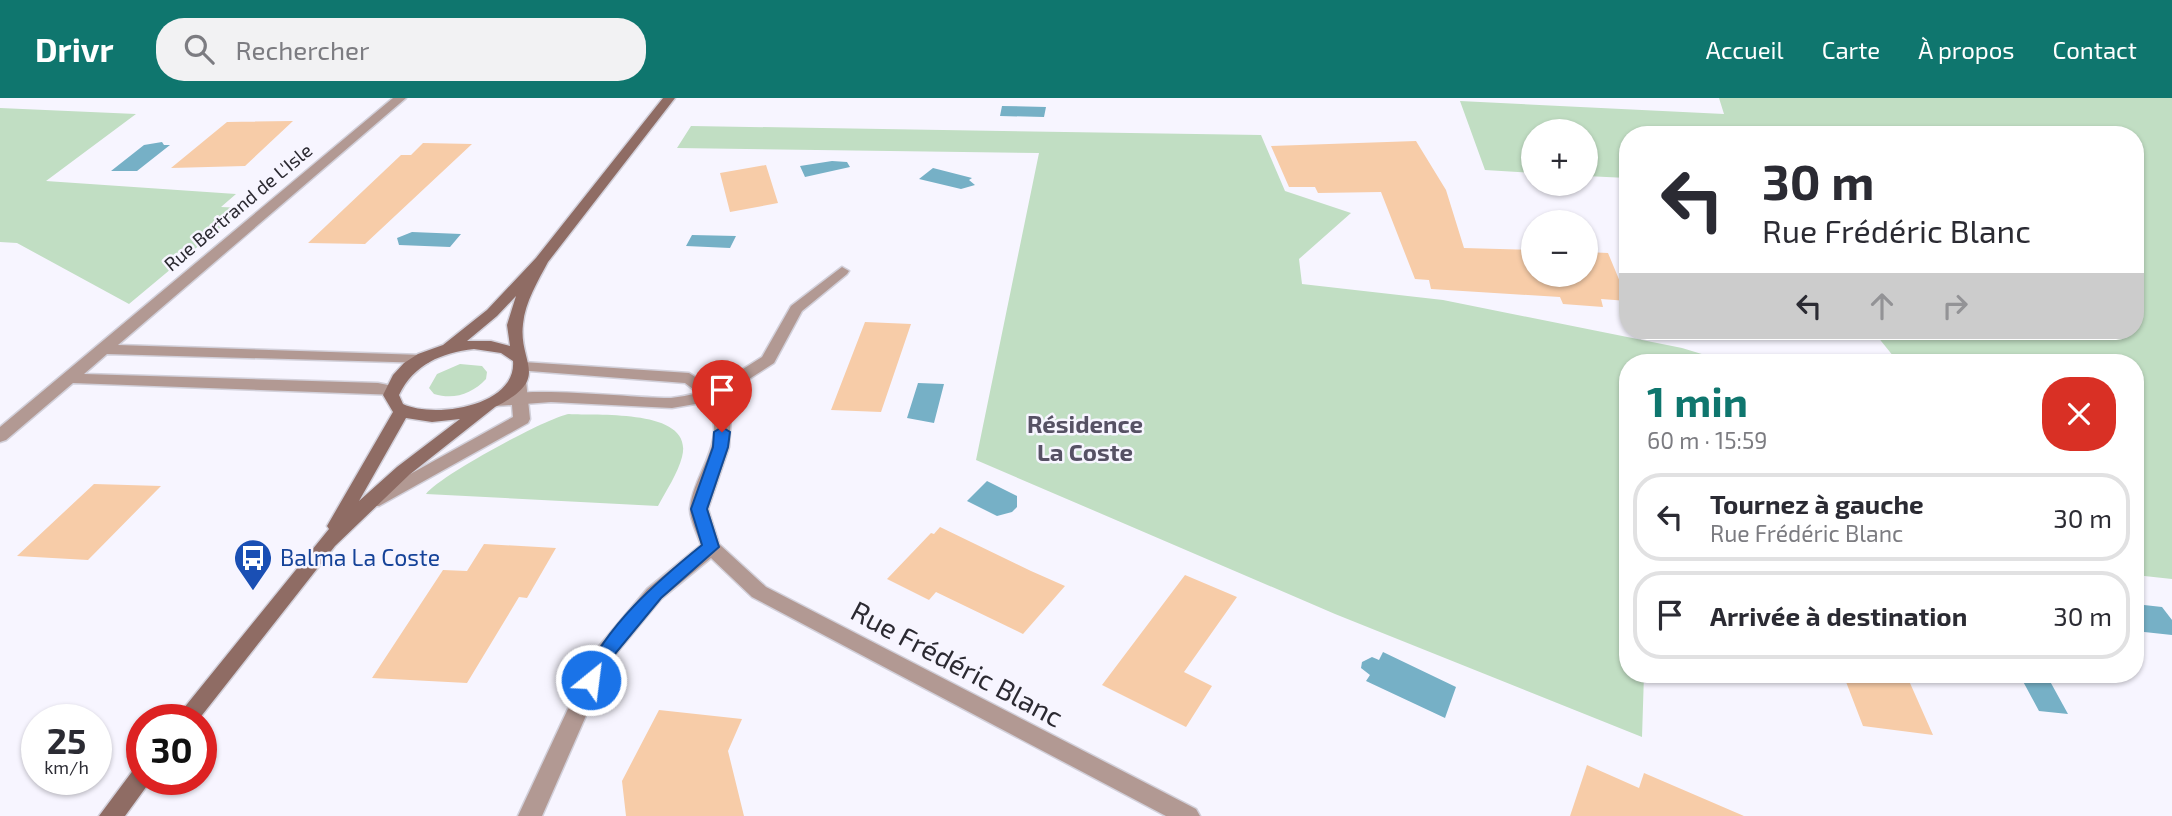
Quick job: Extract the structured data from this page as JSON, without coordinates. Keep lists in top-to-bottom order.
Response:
{
  "streets": {
    "street": ["Rue Bertrand de L'Isle", "Rue Frédéric Blanc"]
  },
  "districts": ["Résidence La Coste"],
  "places": {
    "bus stop": ["Balma La Coste"]
  },
  "page": {
    "header": "Drivr",
    "search": "Rechercher",
    "nav": [
      "Accueil",
      "Carte",
      "À propos",
      "Contact"
    ],
    "map_buttons": ["+", "−"],
    "turn": ["30 m", "Rue Frédéric Blanc"],
    "heading": ["1 min", "60 m · 15:59"],
    "list": [
      {
        "name": "Tournez à gauche",
        "note": "Rue Frédéric Blanc",
        "value": "30 m"
      },
      {
        "name": "Arrivée à destination",
        "value": "30 m"
      }
    ],
    "speed": "25 km/h",
    "limit": "30"
  }
}
